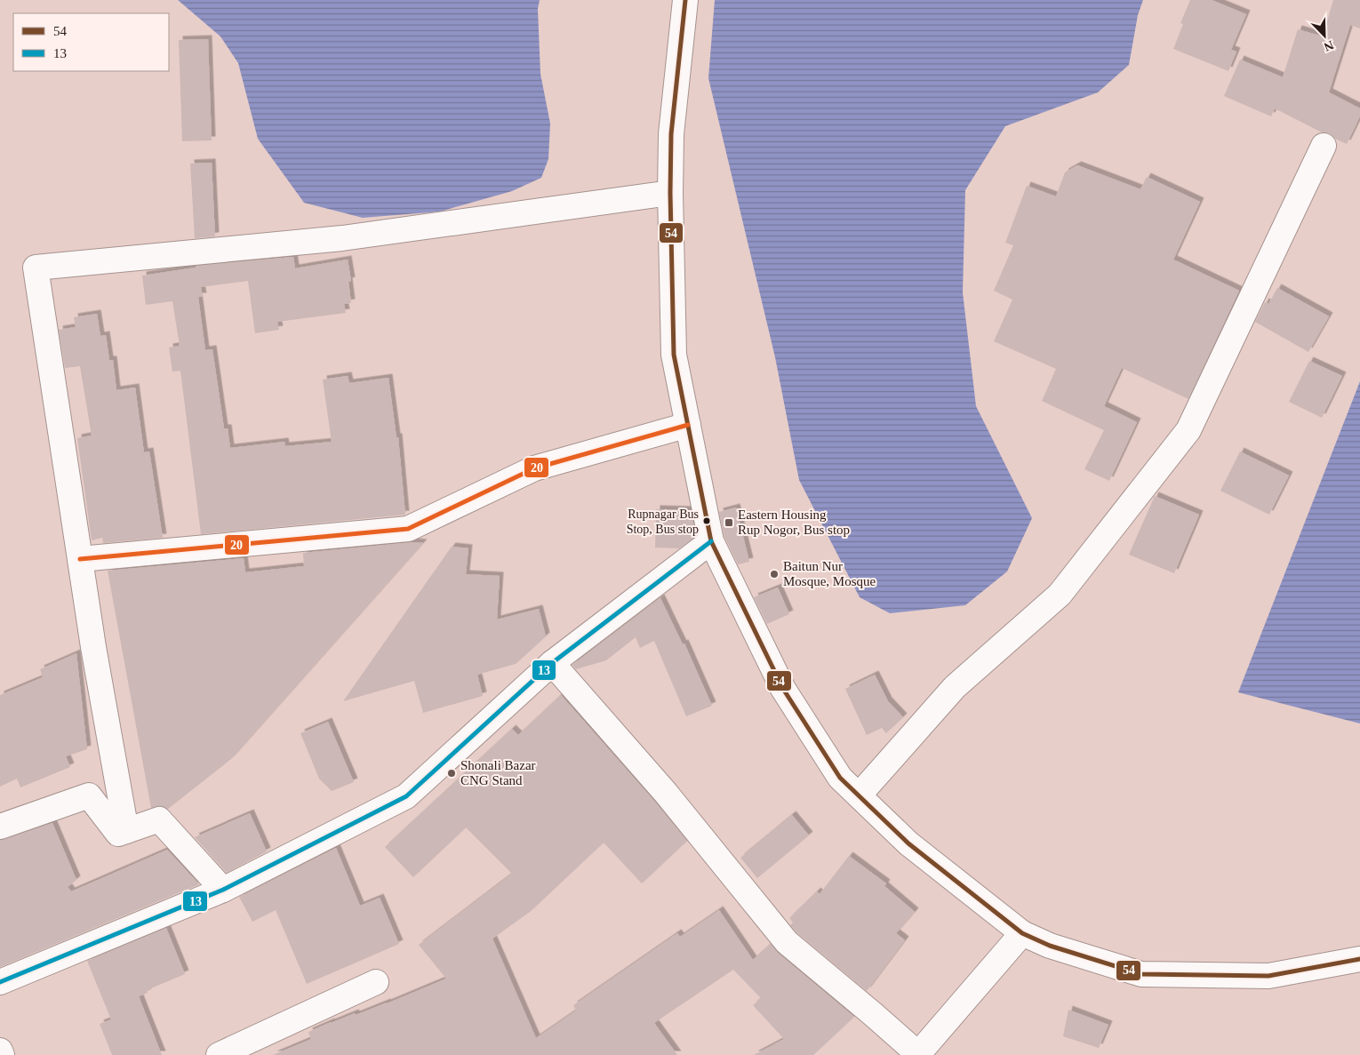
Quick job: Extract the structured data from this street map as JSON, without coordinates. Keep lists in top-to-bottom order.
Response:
{
  "places": {
    "other": ["Rupnagar Bus Stop, Bus stop", "Baitun Nur Mosque, Mosque", "Shonali Bazar CNG Stand"],
    "transit": ["Eastern Housing Rup Nogor, Bus stop"]
  },
  "lines": ["transit line 54", "transit line 20", "transit line 13"],
  "legend": ["54", "13"],
  "north": "bottom right"
}
